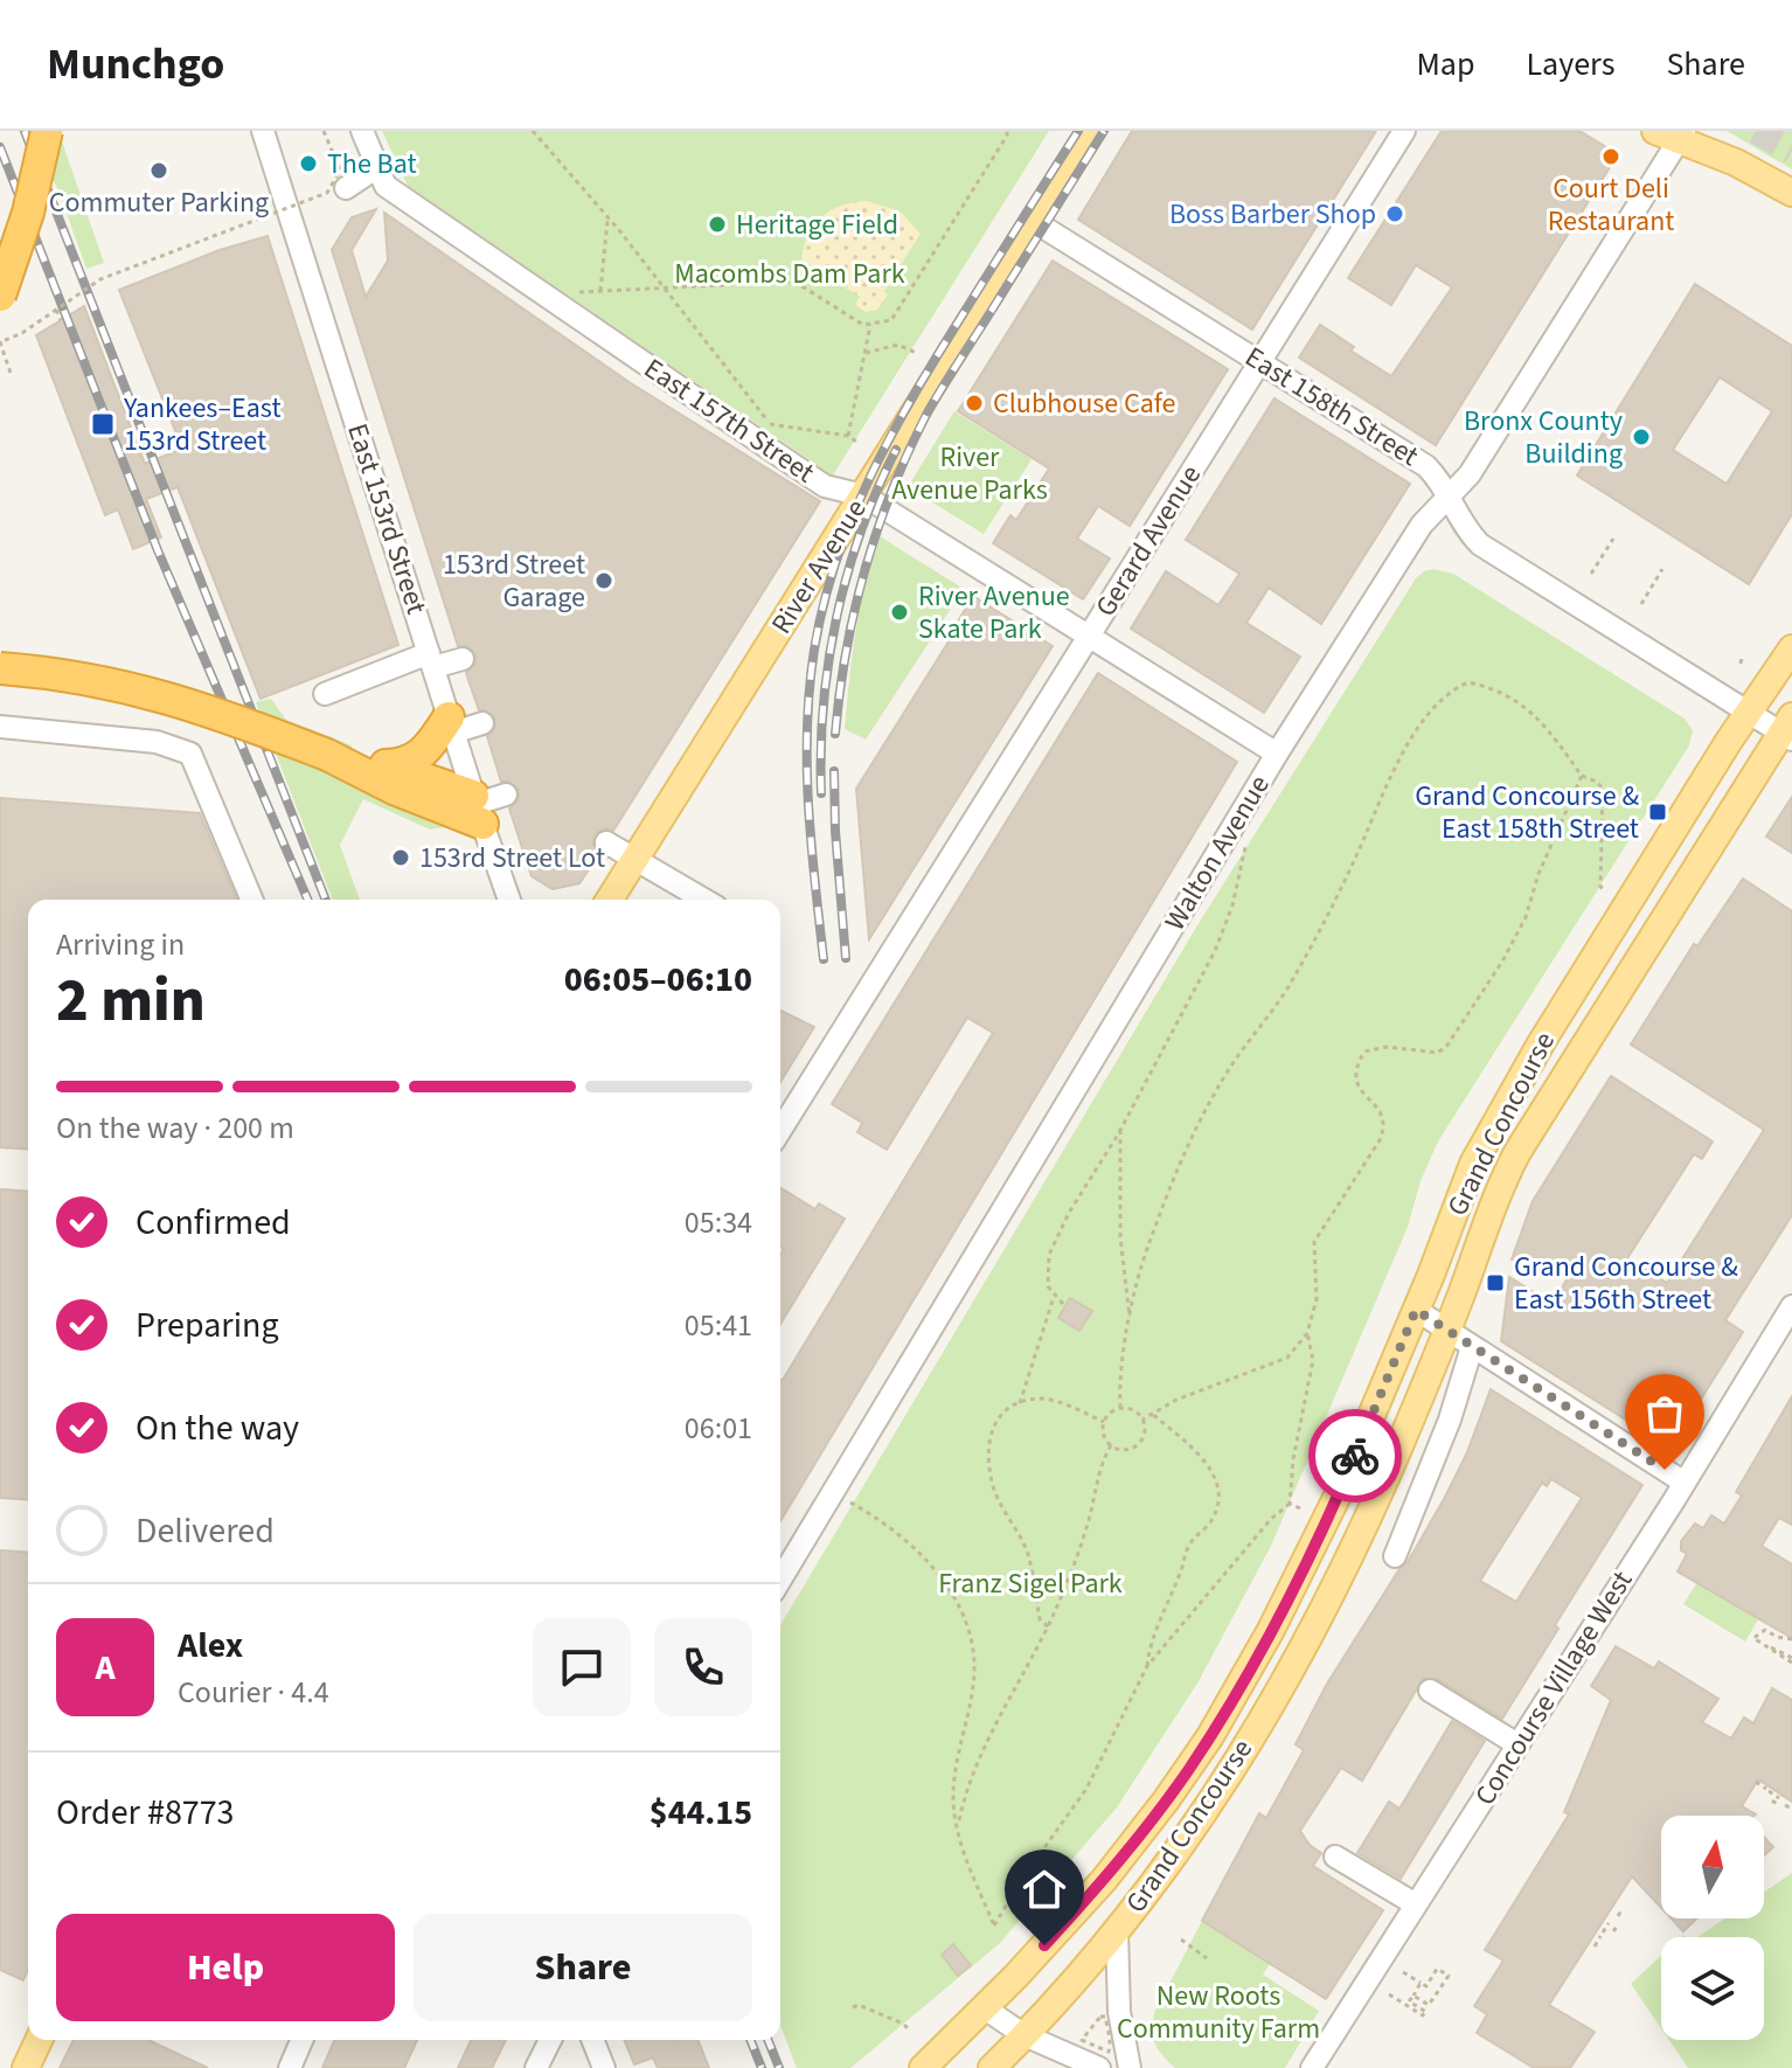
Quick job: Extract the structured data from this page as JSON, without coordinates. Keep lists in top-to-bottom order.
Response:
{
  "streets": {
    "main road": ["River Avenue", "Grand Concourse"],
    "street": [
      "East 158th Street",
      "East 157th Street",
      "East 153rd Street",
      "Gerard Avenue",
      "Walton Avenue",
      "Concourse Village West"
    ]
  },
  "crossings": [
    ["East 158th Street", "Gerard Avenue"],
    ["East 158th Street", "River Avenue"],
    ["East 158th Street", "Walton Avenue"],
    ["East 158th Street", "Grand Concourse"],
    ["East 157th Street", "Gerard Avenue"],
    ["East 157th Street", "River Avenue"],
    ["East 157th Street", "Walton Avenue"]
  ],
  "parks": [
    "Macombs Dam Park",
    "River Avenue Parks",
    "Franz Sigel Park",
    "New Roots Community Farm"
  ],
  "places": {
    "other": [
      "Court Deli Restaurant",
      "The Bat",
      "Commuter Parking",
      "Boss Barber Shop",
      "Heritage Field",
      "Clubhouse Cafe",
      "Bronx County Building",
      "153rd Street Garage",
      "River Avenue Skate Park",
      "153rd Street Lot"
    ],
    "transit": ["Yankees–East 153rd Street", "Grand Concourse & East 158th Street", "Grand Concourse & East 156th Street"]
  },
  "north": "top",
  "page": {
    "header": "Munchgo",
    "nav": ["Map", "Layers", "Share"],
    "heading": ["2 min", "Arriving in", "06:05–06:10"],
    "panel": [
      "Alex",
      "Courier · 4.4",
      "Order #8773",
      "$44.15"
    ],
    "bar": "On the way · 200 m",
    "list": [
      ["Confirmed", "05:34"],
      ["Preparing", "05:41"],
      ["On the way", "06:01"],
      "Delivered"
    ],
    "round": "A",
    "buttons": ["Help", "Share"]
  }
}
